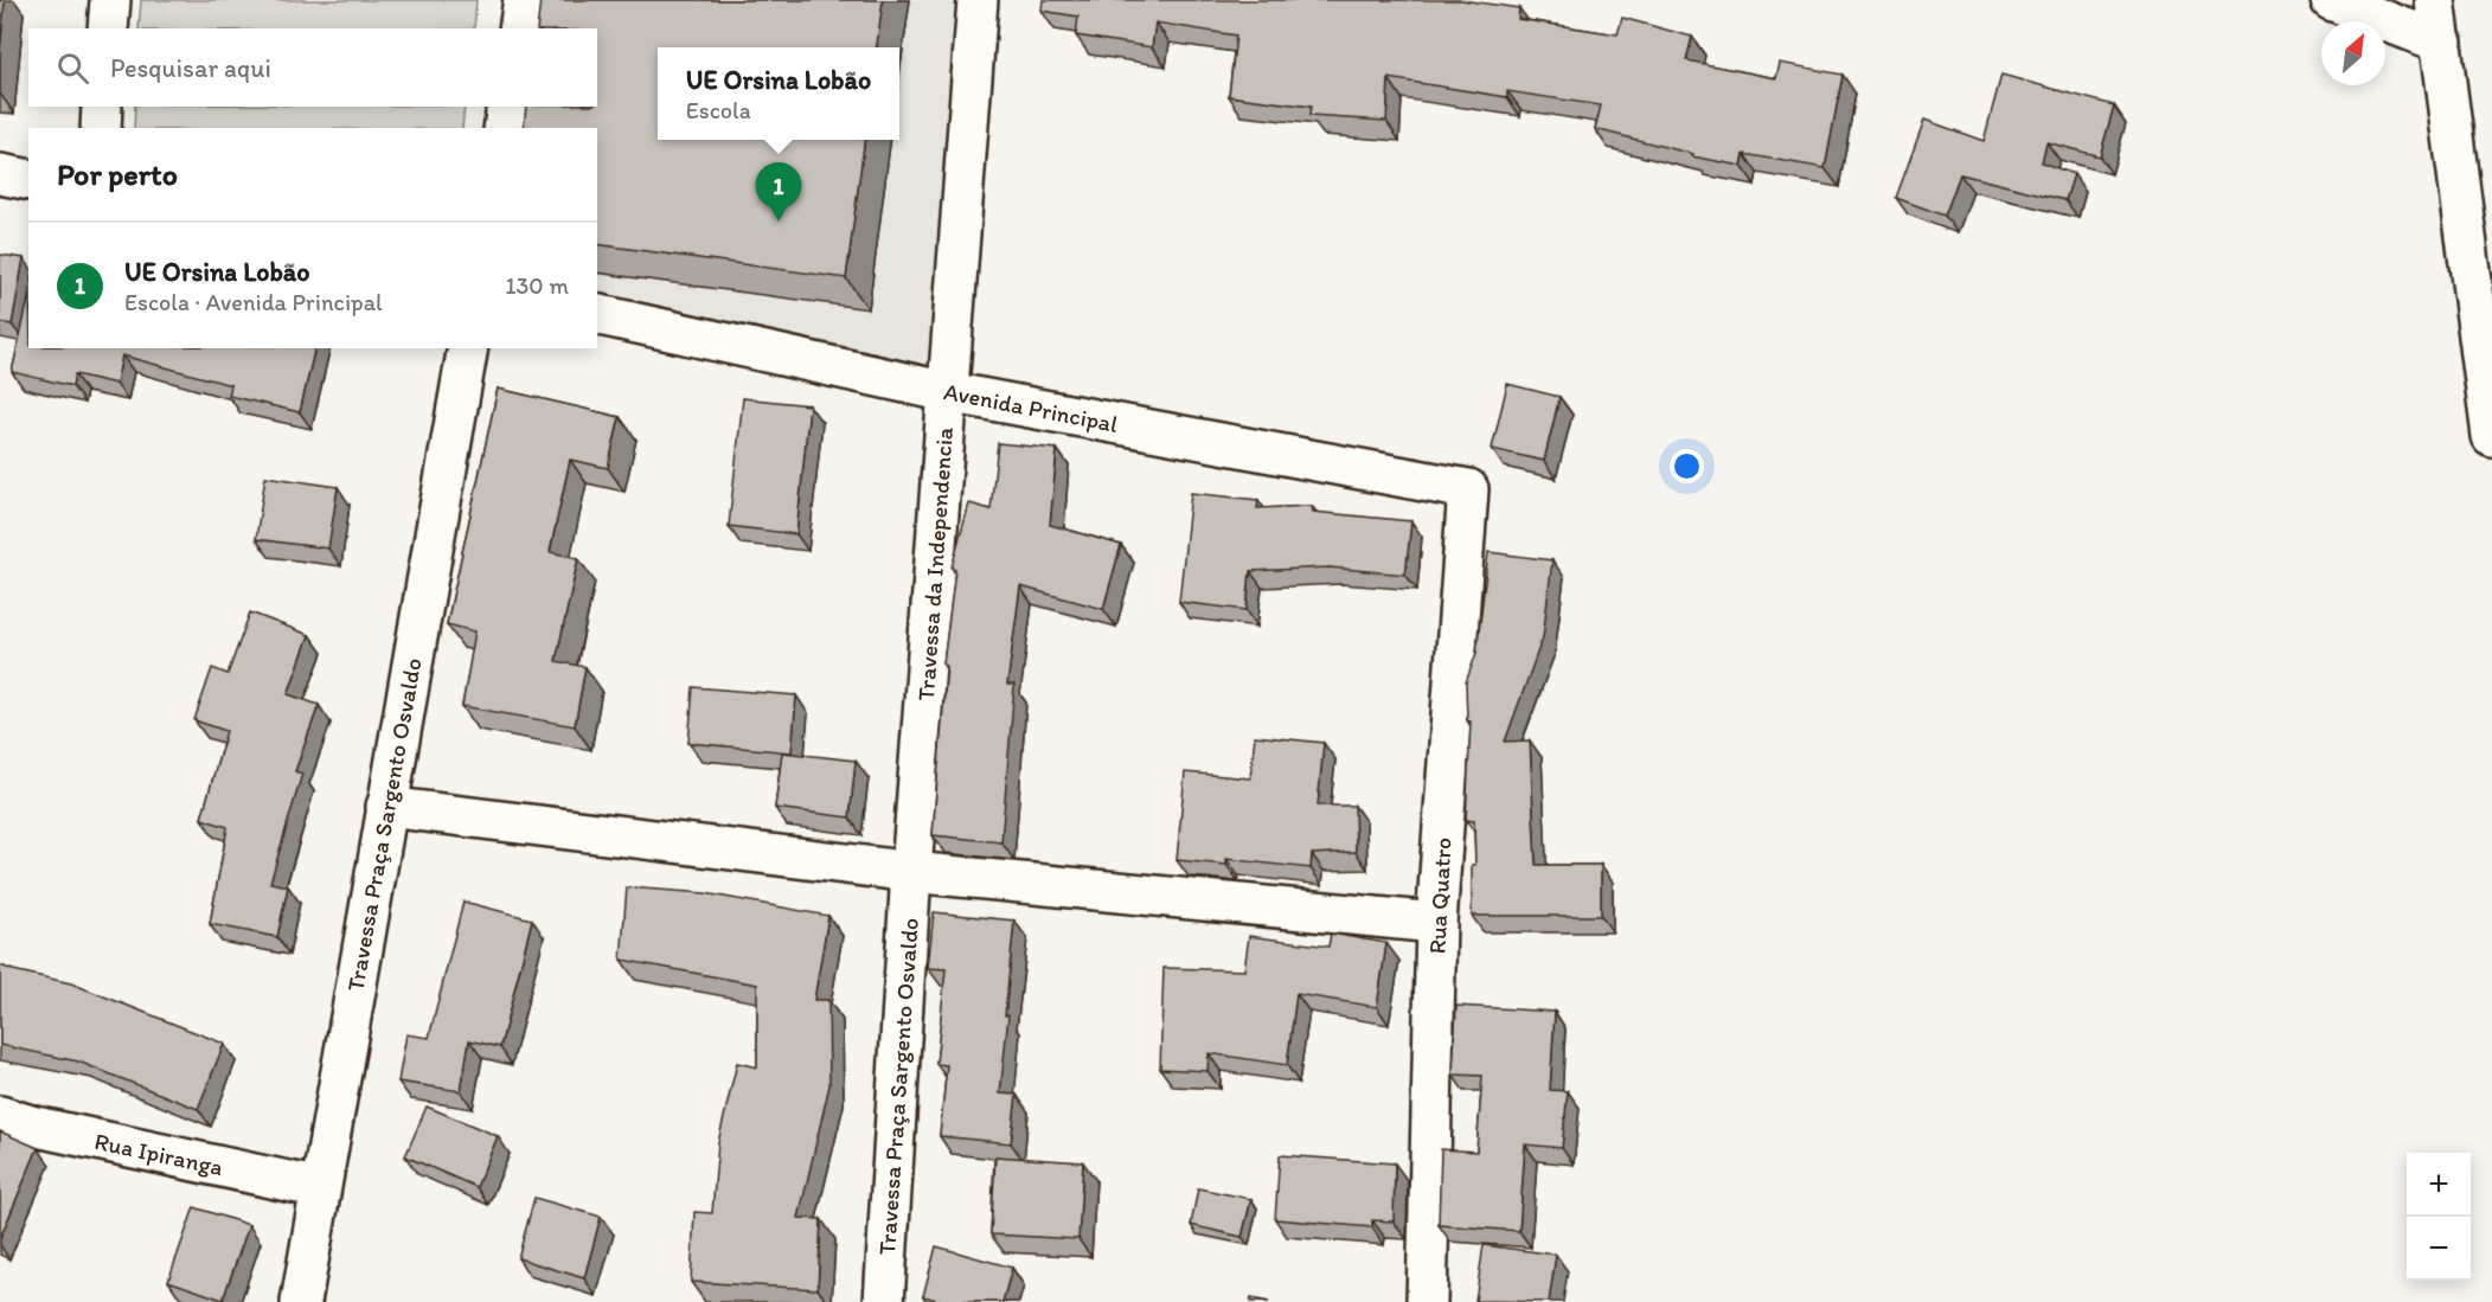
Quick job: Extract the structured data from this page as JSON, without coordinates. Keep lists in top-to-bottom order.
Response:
{
  "streets": {
    "street": [
      "Avenida Principal",
      "Travessa da Independencia",
      "Travessa Praça Sargento Osvaldo",
      "Rua Quatro",
      "Rua Ipiranga"
    ]
  },
  "crossings": [
    ["Avenida Principal", "Travessa da Independencia"],
    ["Avenida Principal", "Rua Quatro"],
    ["Travessa da Independencia", "Travessa Praça Sargento Osvaldo"],
    ["Travessa Praça Sargento Osvaldo", "Rua Ipiranga"]
  ],
  "north": "top right",
  "page": {
    "search": "Pesquisar aqui",
    "popup": ["UE Orsina Lobão", "Escola"],
    "heading": "Por perto",
    "pins": "1",
    "list": [
      {
        "mark": "1",
        "name": "UE Orsina Lobão",
        "note": "Escola · Avenida Principal",
        "value": "130 m"
      }
    ],
    "map_buttons": ["+", "−"]
  }
}
